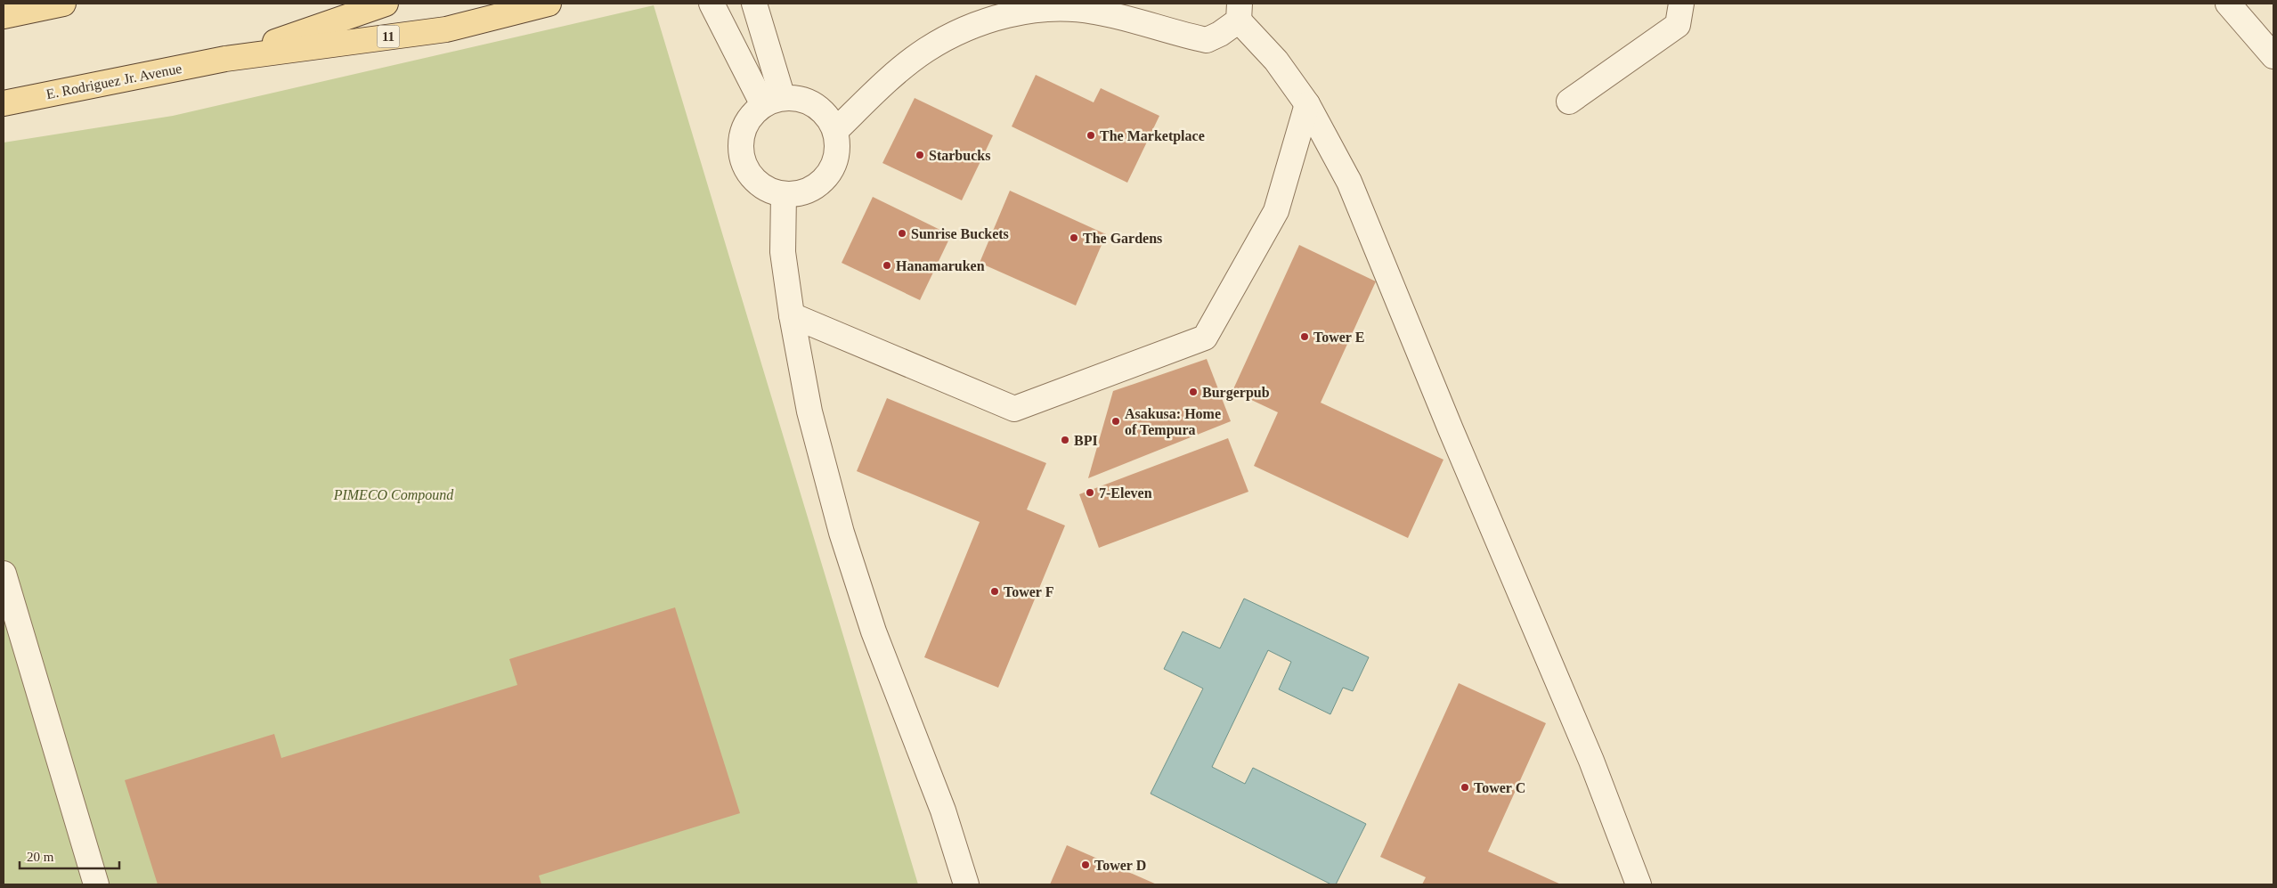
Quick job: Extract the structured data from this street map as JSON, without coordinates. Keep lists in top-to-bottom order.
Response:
{
  "streets": {
    "main road": ["11", "E. Rodriguez Jr. Avenue"]
  },
  "parks": ["PIMECO Compound"],
  "places": [
    "The Marketplace",
    "Starbucks",
    "Sunrise Buckets",
    "The Gardens",
    "Hanamaruken",
    "Tower E",
    "Burgerpub",
    "Asakusa: Home of Tempura",
    "BPI",
    "7-Eleven",
    "Tower F",
    "Tower C",
    "Tower D"
  ],
  "scale_bar": "20 m"
}
